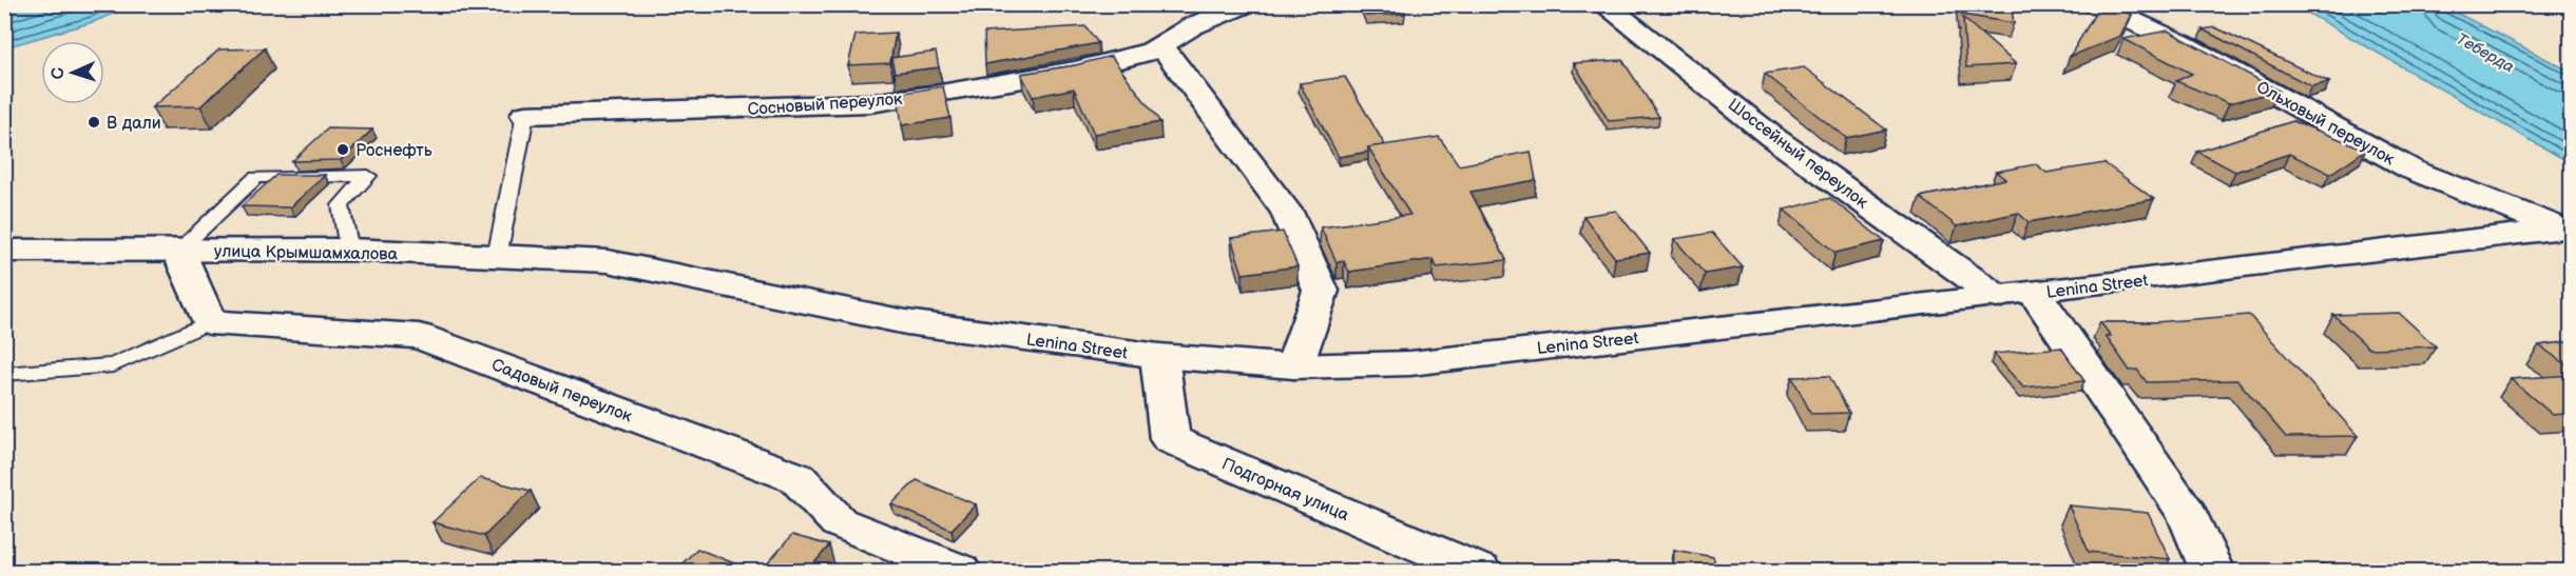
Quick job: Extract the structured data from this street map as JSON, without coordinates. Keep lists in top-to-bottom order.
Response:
{
  "streets": {
    "street": [
      "Сосновый переулок",
      "Ольховый переулок",
      "Шоссейный переулок",
      "улица Крымшамхалова",
      "Lenina Street",
      "Садовый переулок",
      "Подгорная улица"
    ]
  },
  "crossings": [
    ["Ольховый переулок", "Lenina Street"],
    ["Шоссейный переулок", "Lenina Street"],
    ["улица Крымшамхалова", "Lenina Street"],
    ["Lenina Street", "Подгорная улица"]
  ],
  "water": ["Теберда"],
  "places": ["В дали", "Роснефть"],
  "north": "left"
}
